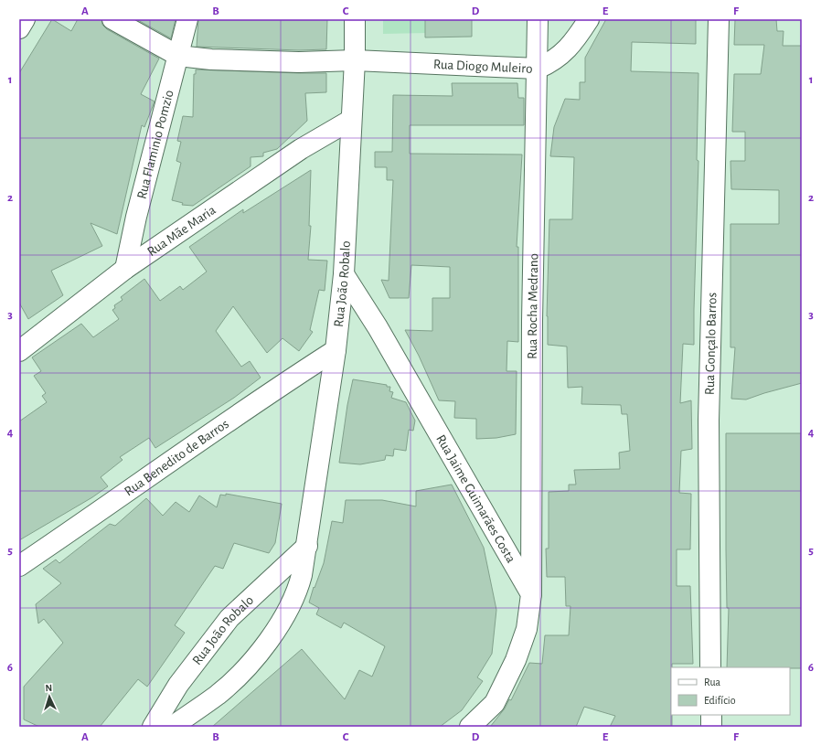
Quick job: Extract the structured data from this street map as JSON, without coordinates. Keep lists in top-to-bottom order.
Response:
{
  "streets": {
    "street": [
      "Rua Diogo Muleiro",
      "Rua Flaminio Pomzio",
      "Rua Mãe Maria",
      "Rua João Robalo",
      "Rua Rocha Medrano",
      "Rua Gonçalo Barros",
      "Rua Benedito de Barros",
      "Rua Jaime Guimarães Costa"
    ]
  },
  "crossings": [
    ["Rua Diogo Muleiro", "Rua Flaminio Pomzio"],
    ["Rua Diogo Muleiro", "Rua João Robalo"],
    ["Rua Diogo Muleiro", "Rua Rocha Medrano"],
    ["Rua Flaminio Pomzio", "Rua Mãe Maria"],
    ["Rua Mãe Maria", "Rua João Robalo"],
    ["Rua João Robalo", "Rua Benedito de Barros"],
    ["Rua João Robalo", "Rua Jaime Guimarães Costa"],
    ["Rua Rocha Medrano", "Rua Jaime Guimarães Costa"]
  ],
  "legend": ["Rua", "Edifício"],
  "north": "top",
  "grid": {
    "columns": [
      "A",
      "B",
      "C",
      "D",
      "E",
      "F"
    ],
    "rows": [
      "1",
      "2",
      "3",
      "4",
      "5",
      "6"
    ]
  }
}
